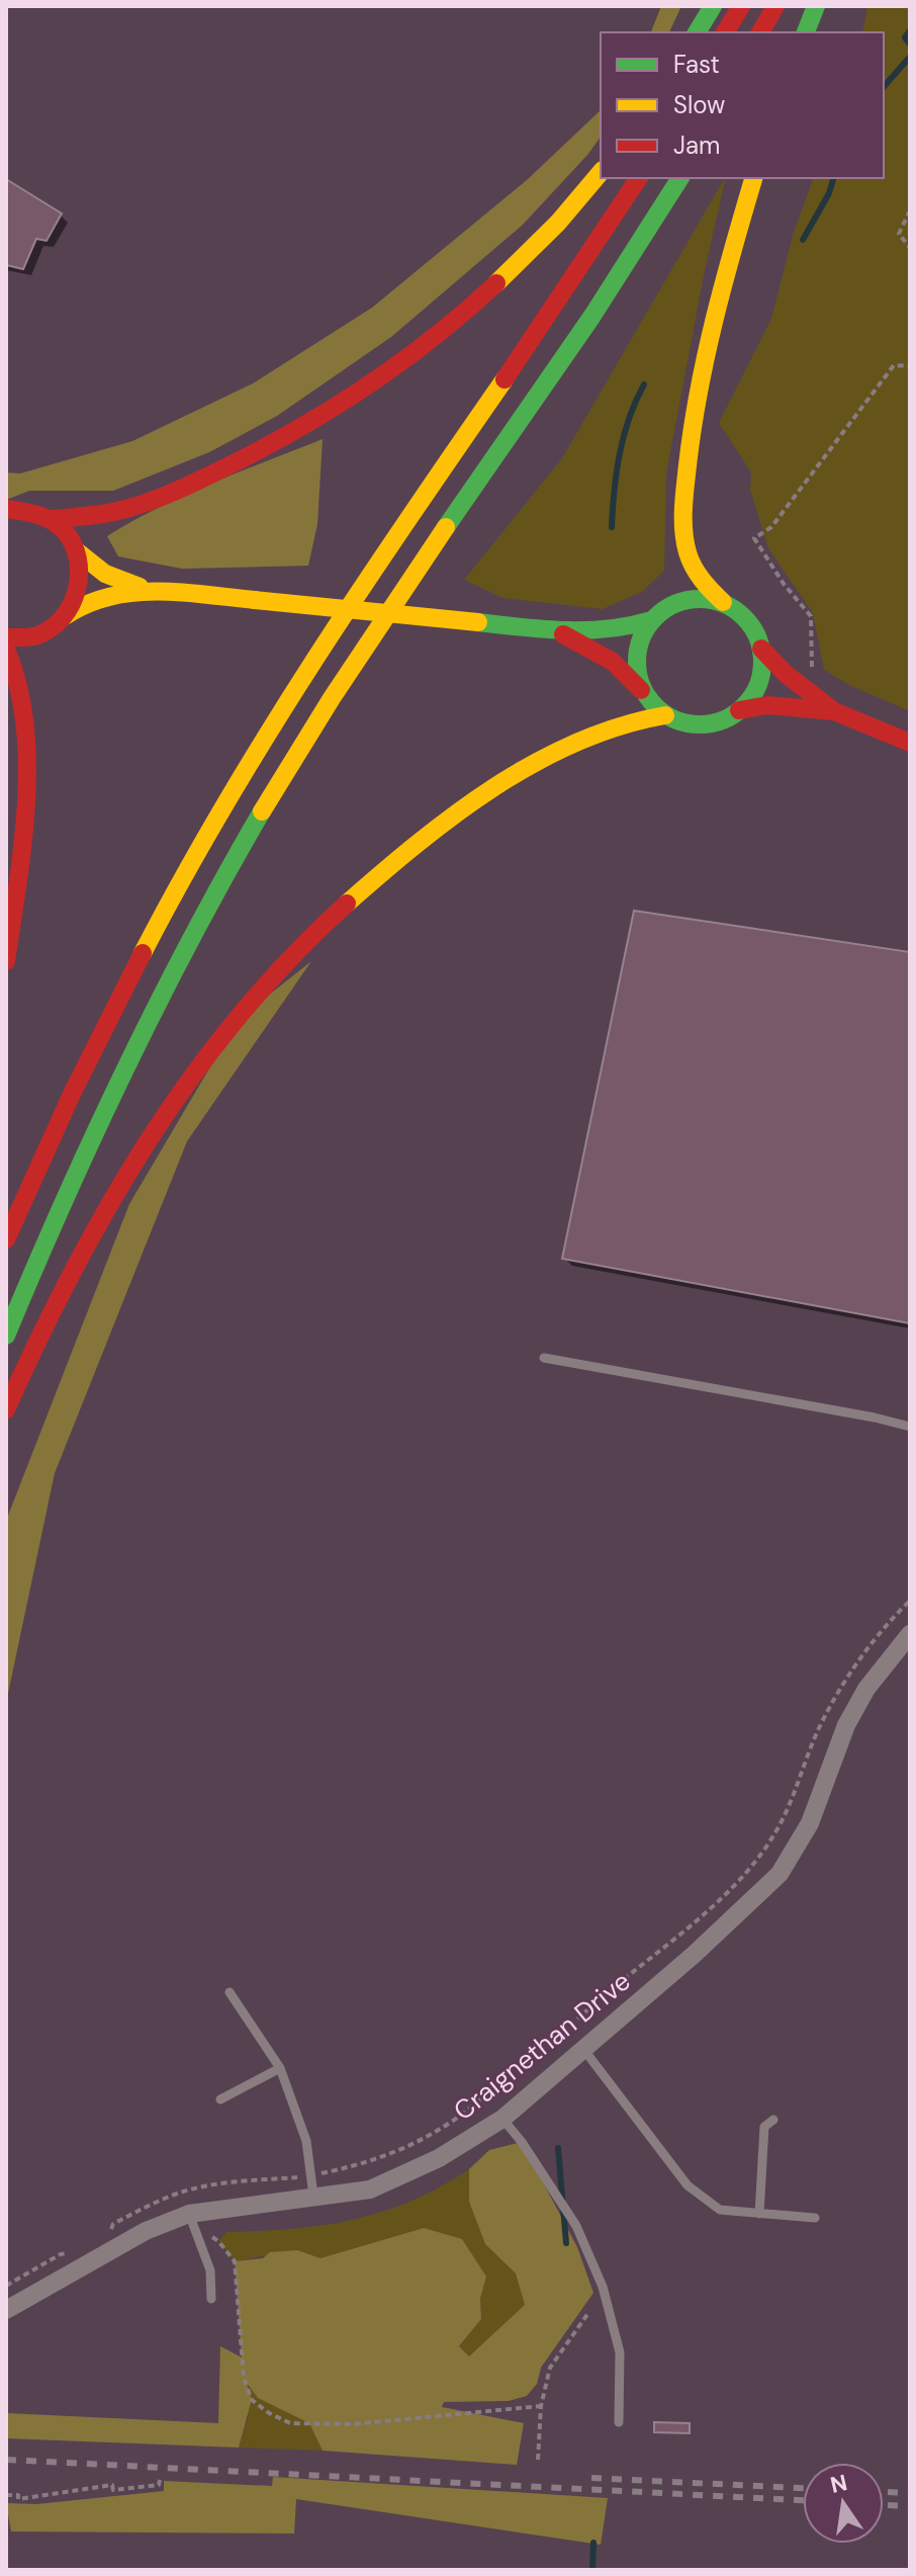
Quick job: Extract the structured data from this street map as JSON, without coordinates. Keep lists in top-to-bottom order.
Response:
{
  "streets": {
    "street": ["Craignethan Drive"]
  },
  "legend": ["Fast", "Slow", "Jam"],
  "north": "top"
}
